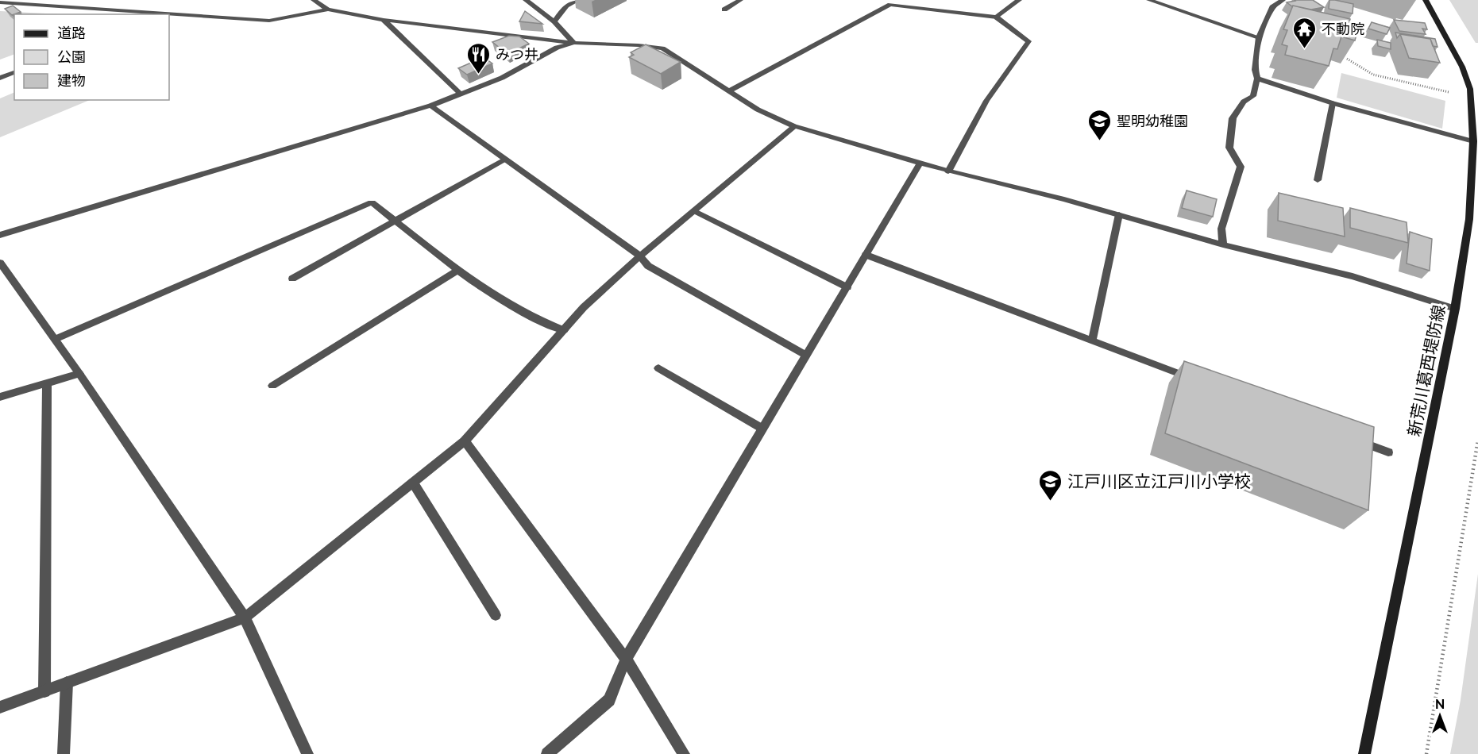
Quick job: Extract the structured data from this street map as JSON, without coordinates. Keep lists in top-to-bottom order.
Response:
{
  "streets": {
    "main road": ["新荒川葛西堤防線"]
  },
  "places": {
    "temple": ["不動院"],
    "restaurant": ["みつ井"],
    "school or university": ["聖明幼稚園", "江戸川区立江戸川小学校"]
  },
  "legend": ["道路", "公園", "建物"],
  "north": "top"
}
